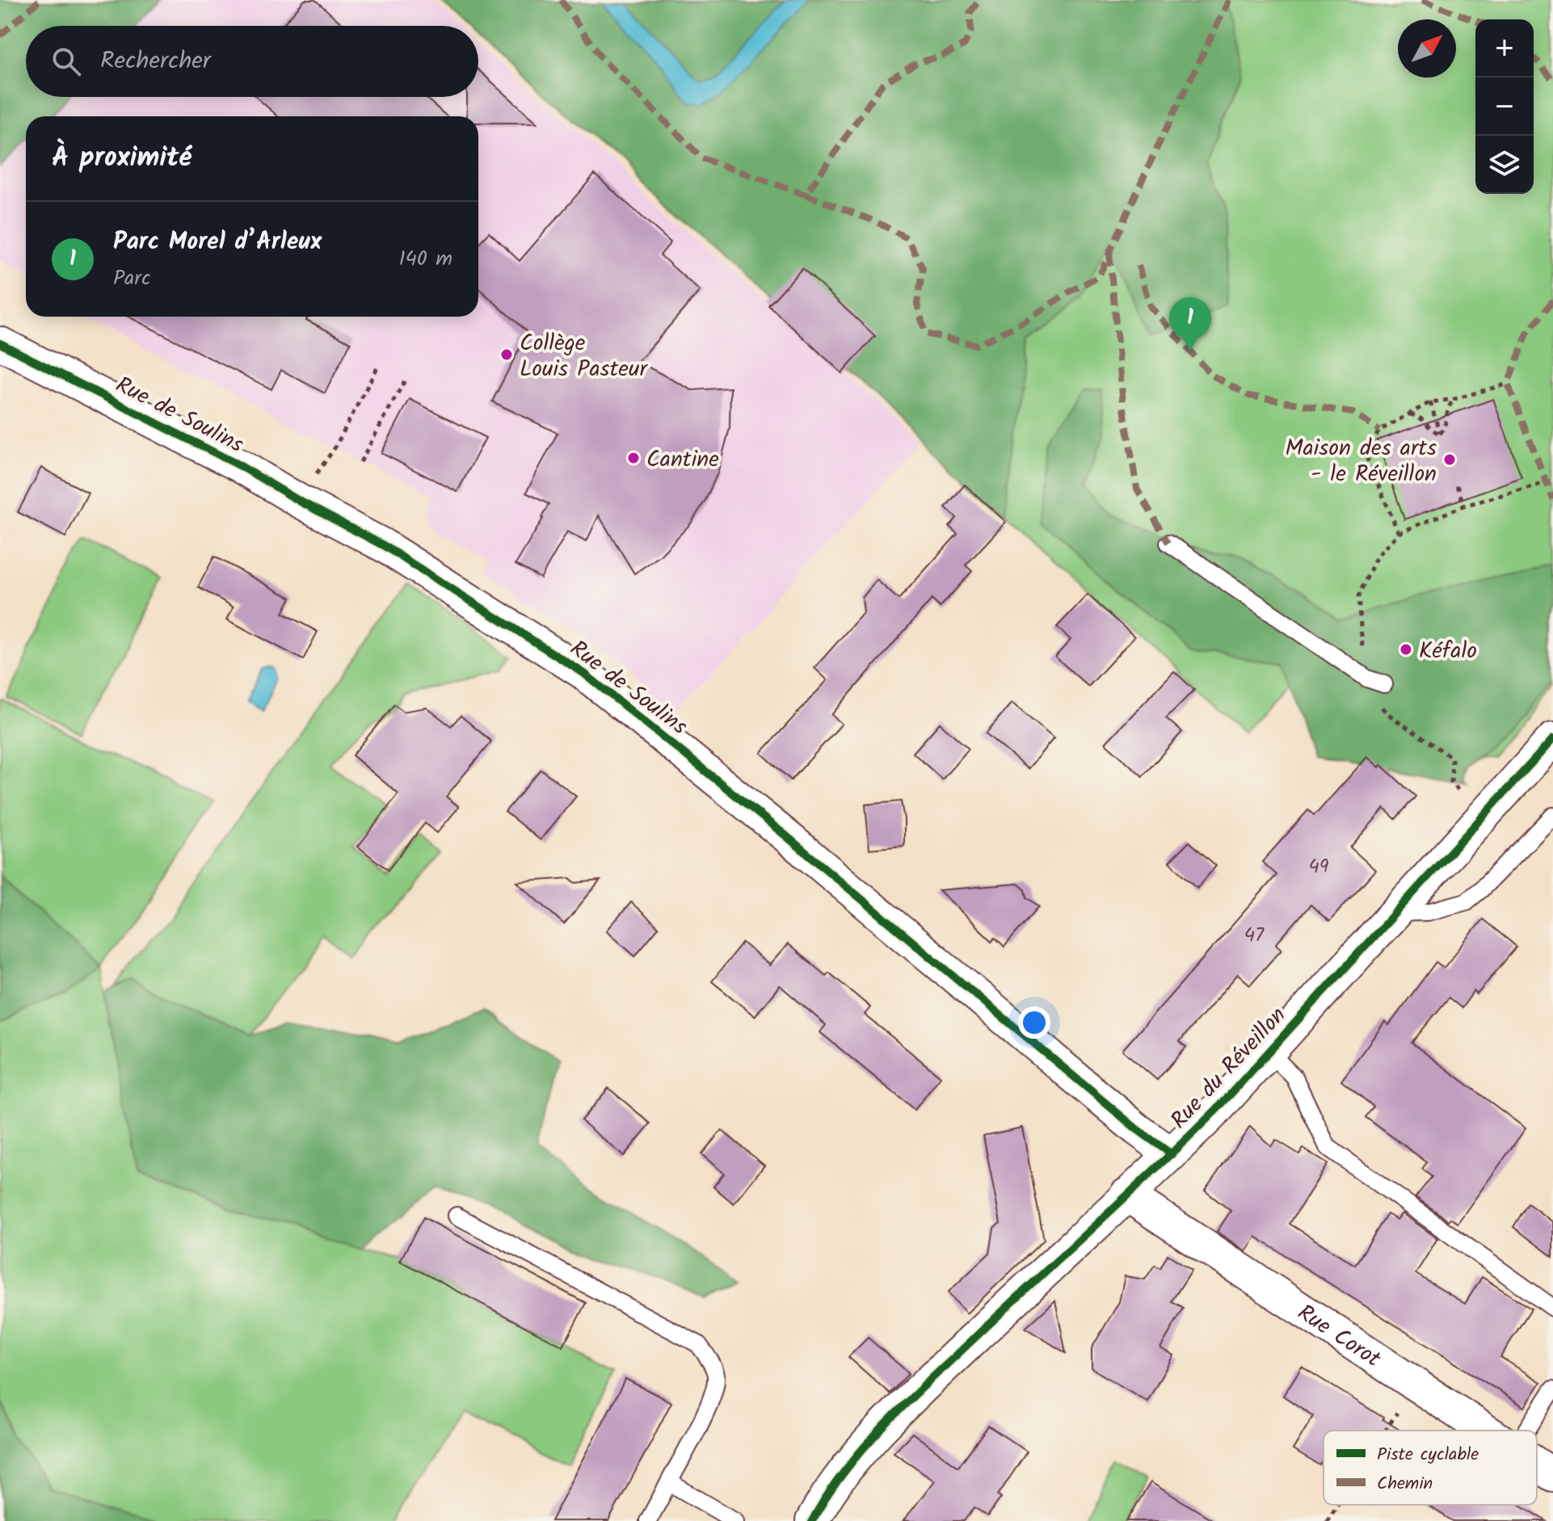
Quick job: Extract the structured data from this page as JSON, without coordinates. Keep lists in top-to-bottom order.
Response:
{
  "streets": {
    "street": ["Rue de Soulins", "Rue du Réveillon", "Rue Corot"]
  },
  "crossings": [
    ["Rue de Soulins", "Rue du Réveillon"],
    ["Rue du Réveillon", "Rue Corot"]
  ],
  "places": [
    "Collège Louis Pasteur",
    "Cantine",
    "Maison des arts - le Réveillon",
    "Kéfalo"
  ],
  "house_numbers": ["49", "47"],
  "legend": ["Piste cyclable", "Chemin"],
  "north": "top right",
  "page": {
    "map_buttons": ["+", "−"],
    "search": "Rechercher",
    "heading": "À proximité",
    "list": [
      {
        "mark": "1",
        "name": "Parc Morel d’Arleux",
        "note": "Parc",
        "value": "140 m"
      }
    ],
    "pins": "1"
  }
}
